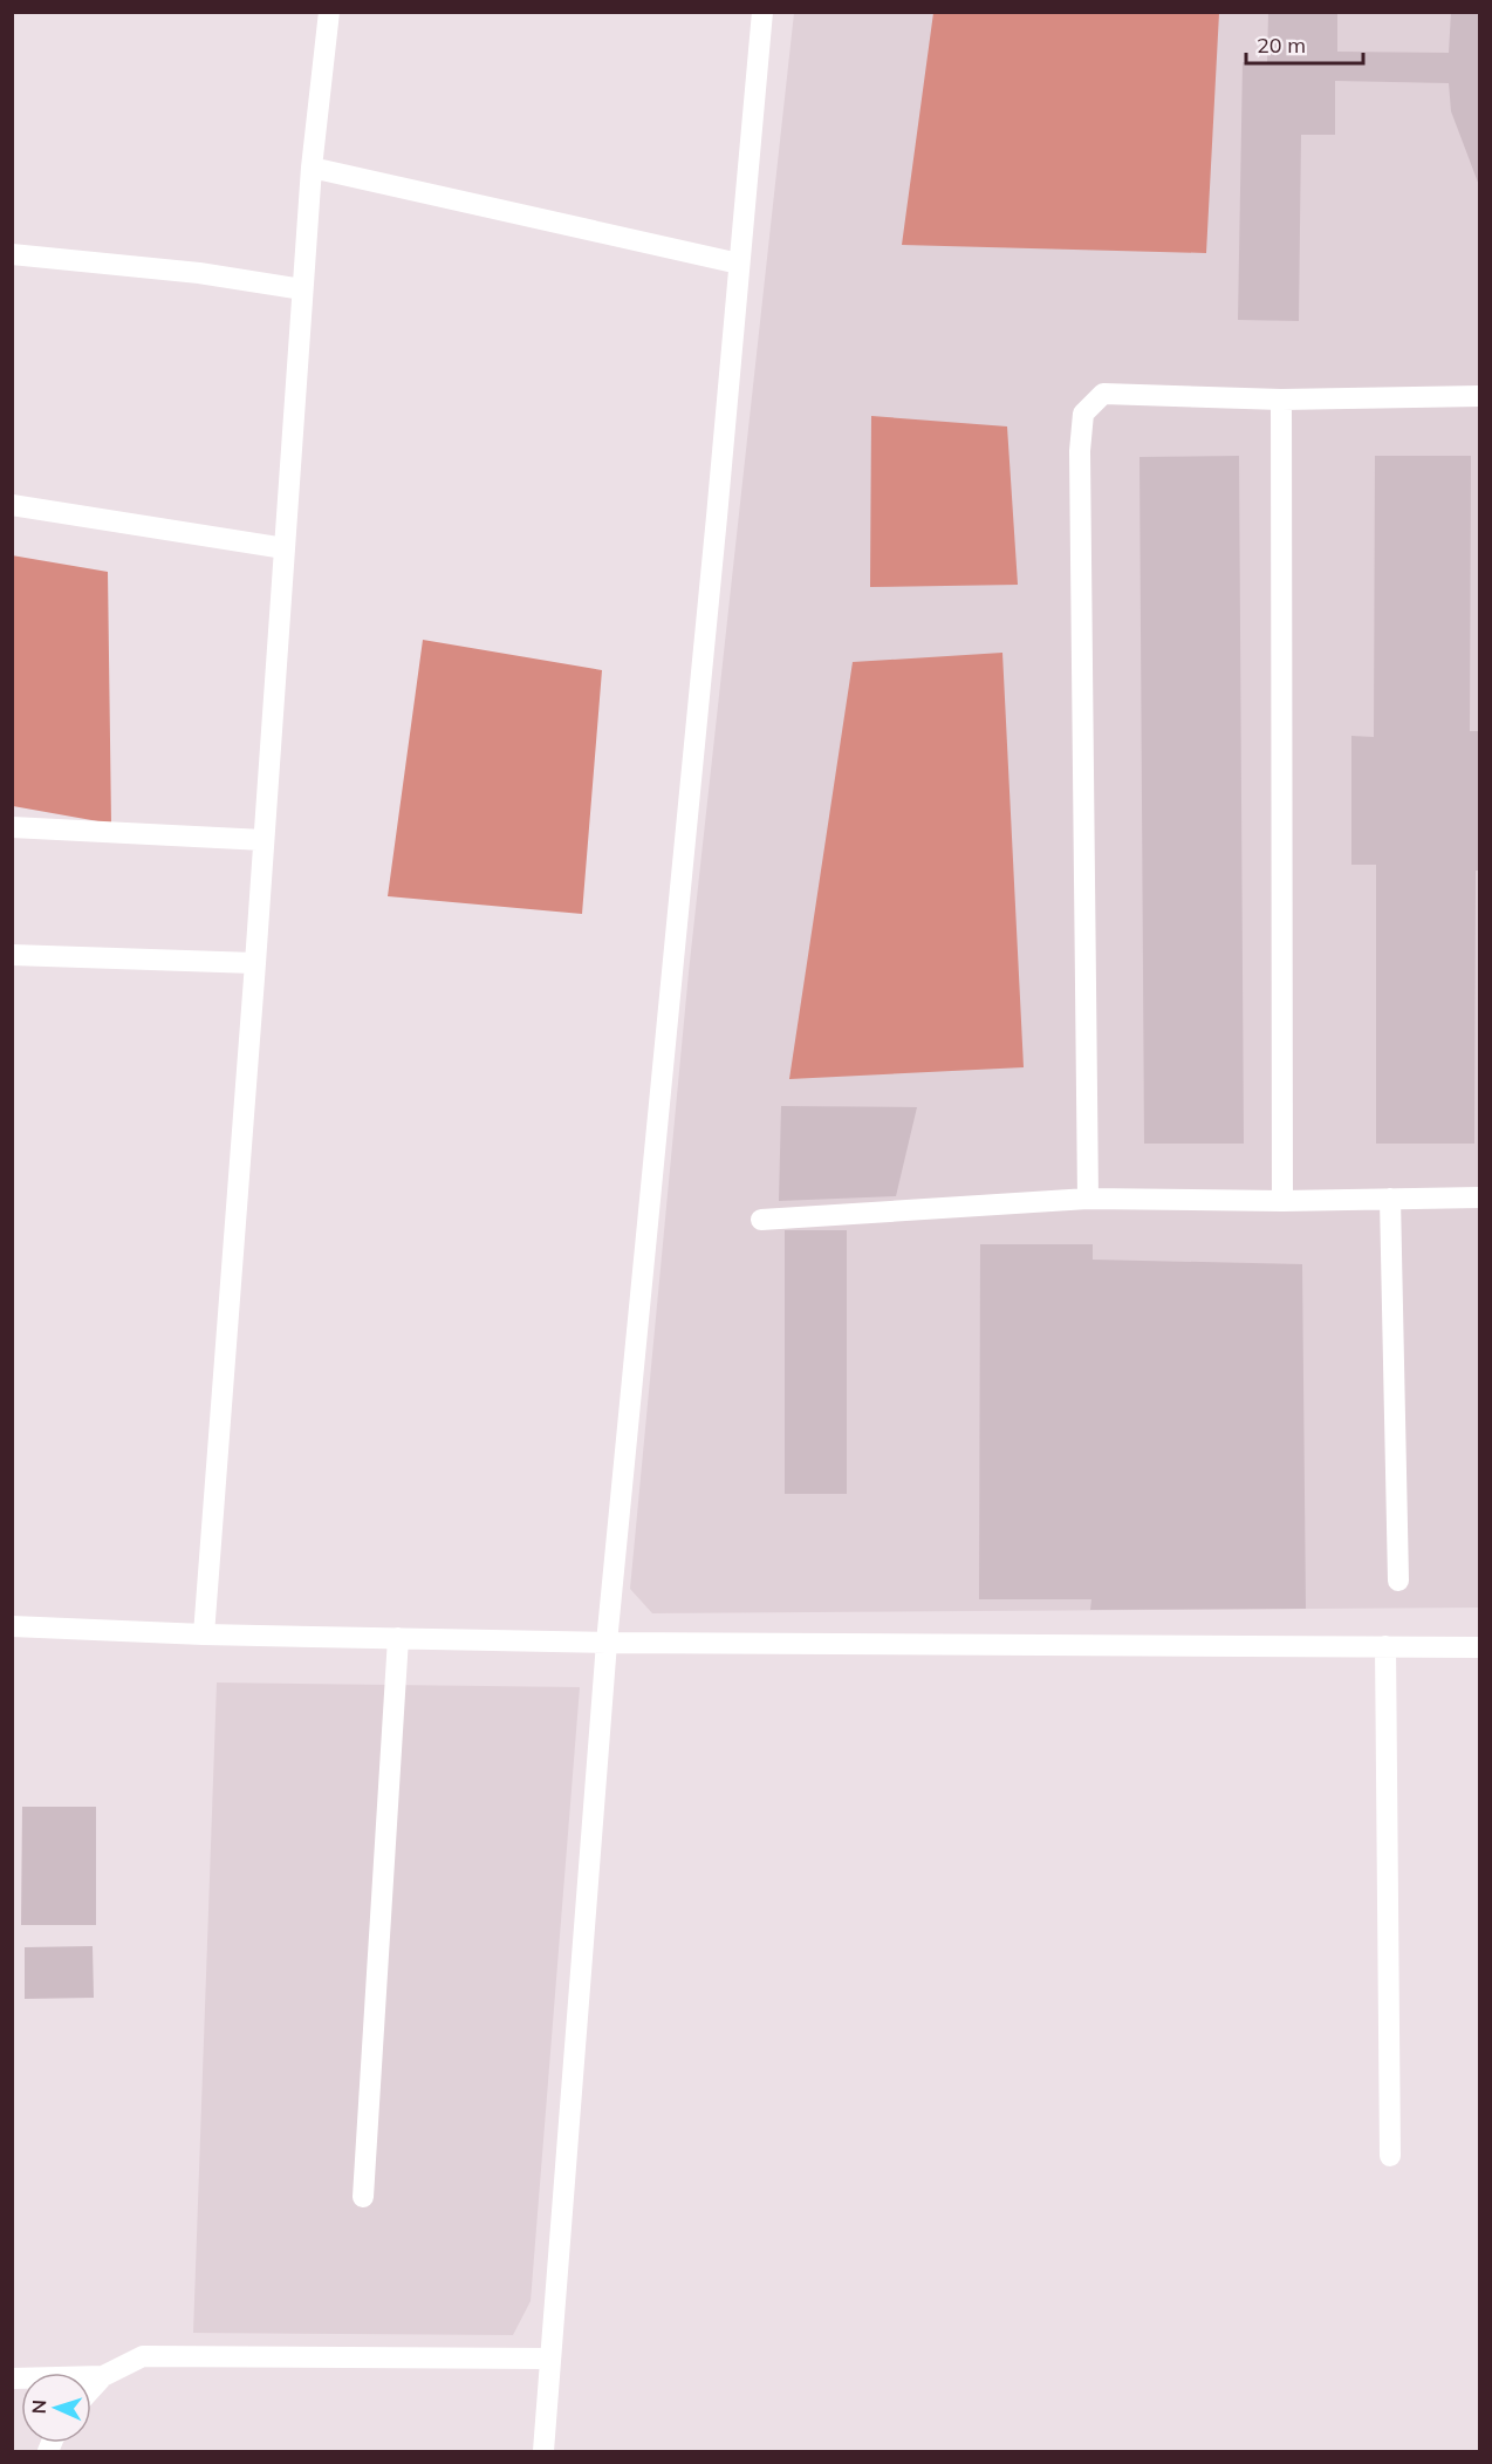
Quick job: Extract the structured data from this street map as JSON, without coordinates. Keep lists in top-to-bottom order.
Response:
{
  "scale_bar": "20 m",
  "north": "left"
}
